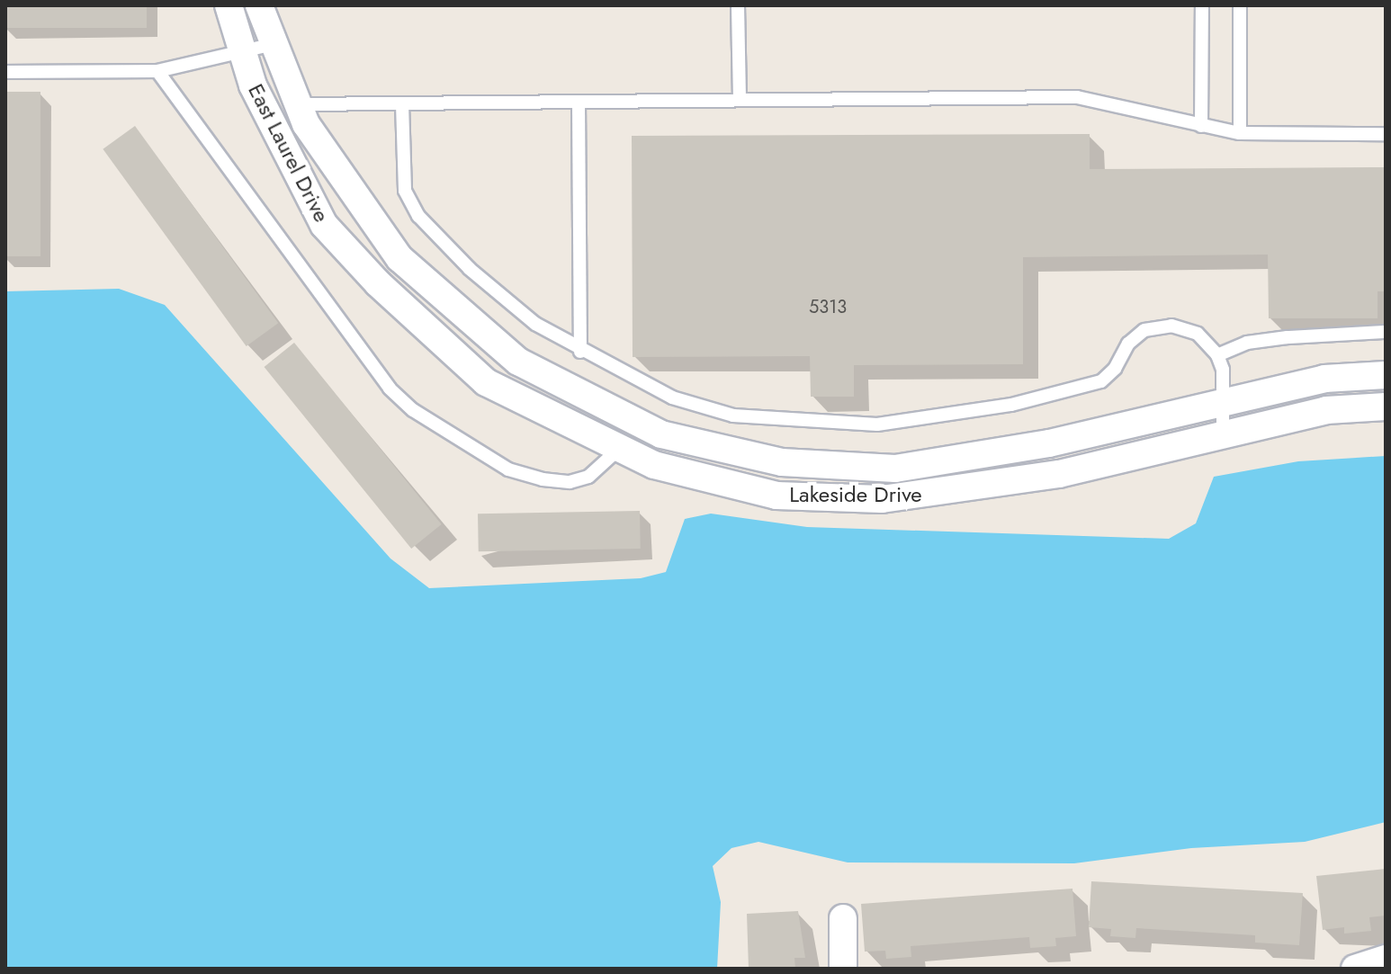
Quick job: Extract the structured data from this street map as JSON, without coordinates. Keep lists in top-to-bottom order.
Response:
{
  "streets": {
    "street": ["East Laurel Drive", "Lakeside Drive"]
  },
  "crossings": [
    ["East Laurel Drive", "Lakeside Drive"]
  ],
  "house_numbers": ["5313"]
}
